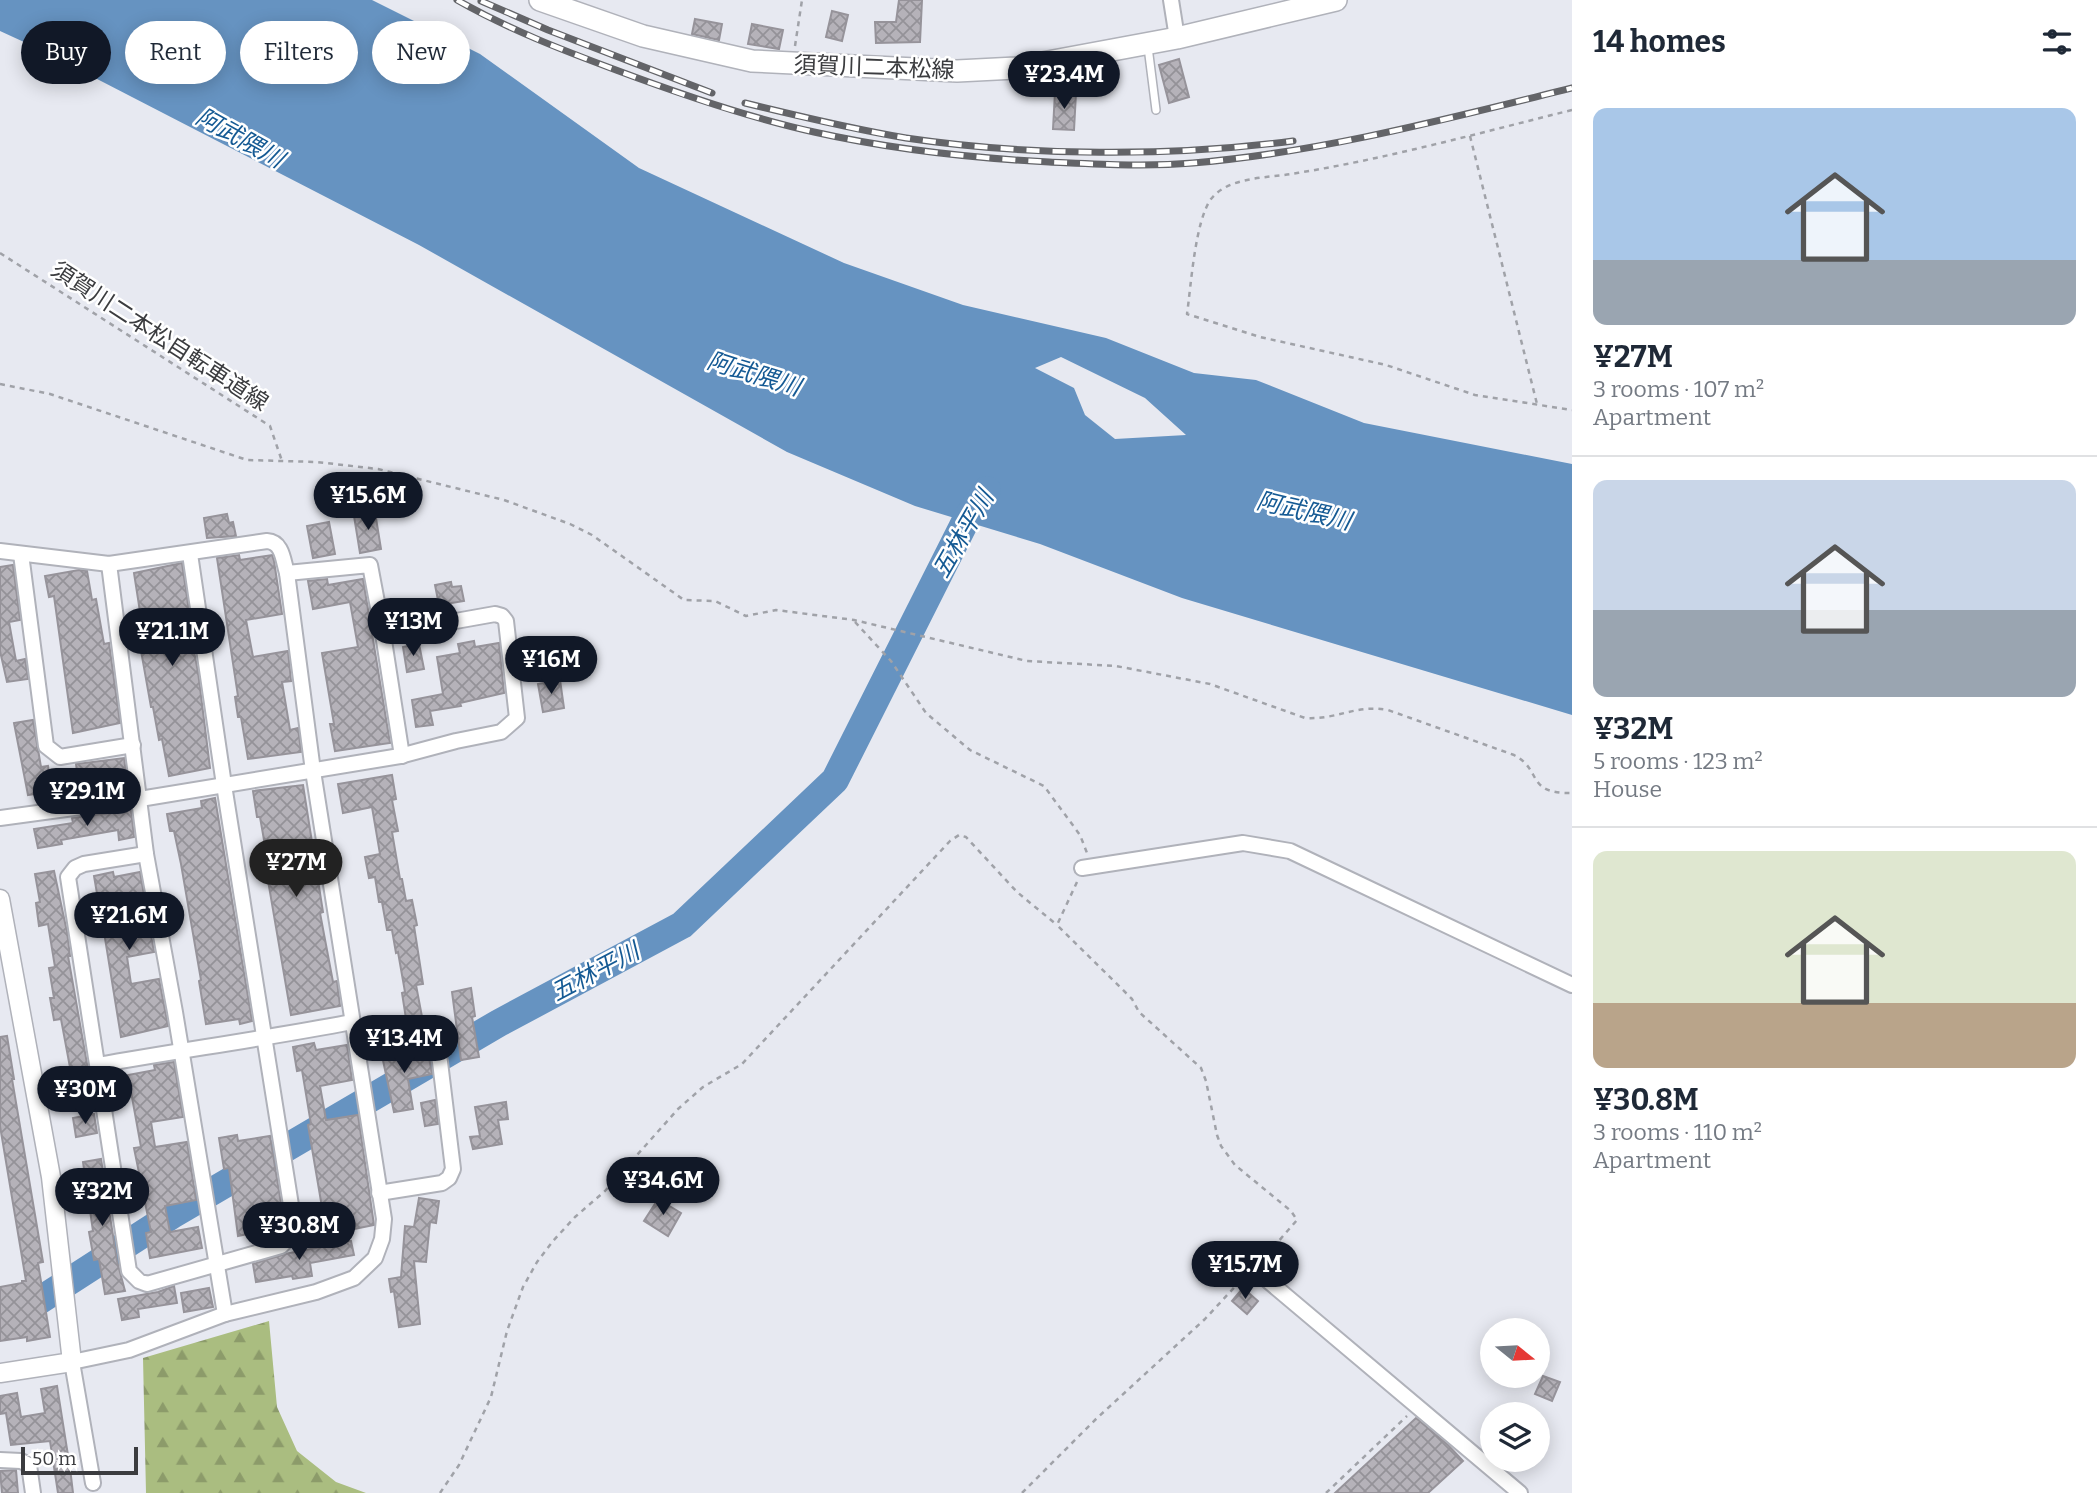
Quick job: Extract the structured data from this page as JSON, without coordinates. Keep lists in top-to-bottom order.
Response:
{
  "streets": {
    "main road": ["須賀川二本松線"],
    "path": ["須賀川二本松自転車道線"]
  },
  "water": ["阿武隈川", "五林平川"],
  "scale_bar": "50 m",
  "north": "right",
  "page": {
    "heading": "14 homes",
    "chip": [
      "Buy",
      "Rent",
      "Filters",
      "New"
    ],
    "price": [
      "¥23.4M",
      "¥15.6M",
      "¥13M",
      "¥21.1M",
      "¥16M",
      "¥29.1M",
      "¥27M",
      "¥21.6M",
      "¥13.4M",
      "¥30M",
      "¥34.6M",
      "¥32M",
      "¥30.8M",
      "¥15.7M"
    ],
    "list": [
      {
        "name": "¥27M",
        "note": "3 rooms · 107 m² · Apartment"
      },
      {
        "name": "¥32M",
        "note": "5 rooms · 123 m² · House"
      },
      {
        "name": "¥30.8M",
        "note": "3 rooms · 110 m² · Apartment"
      }
    ],
    "scale": "50 m"
  }
}
